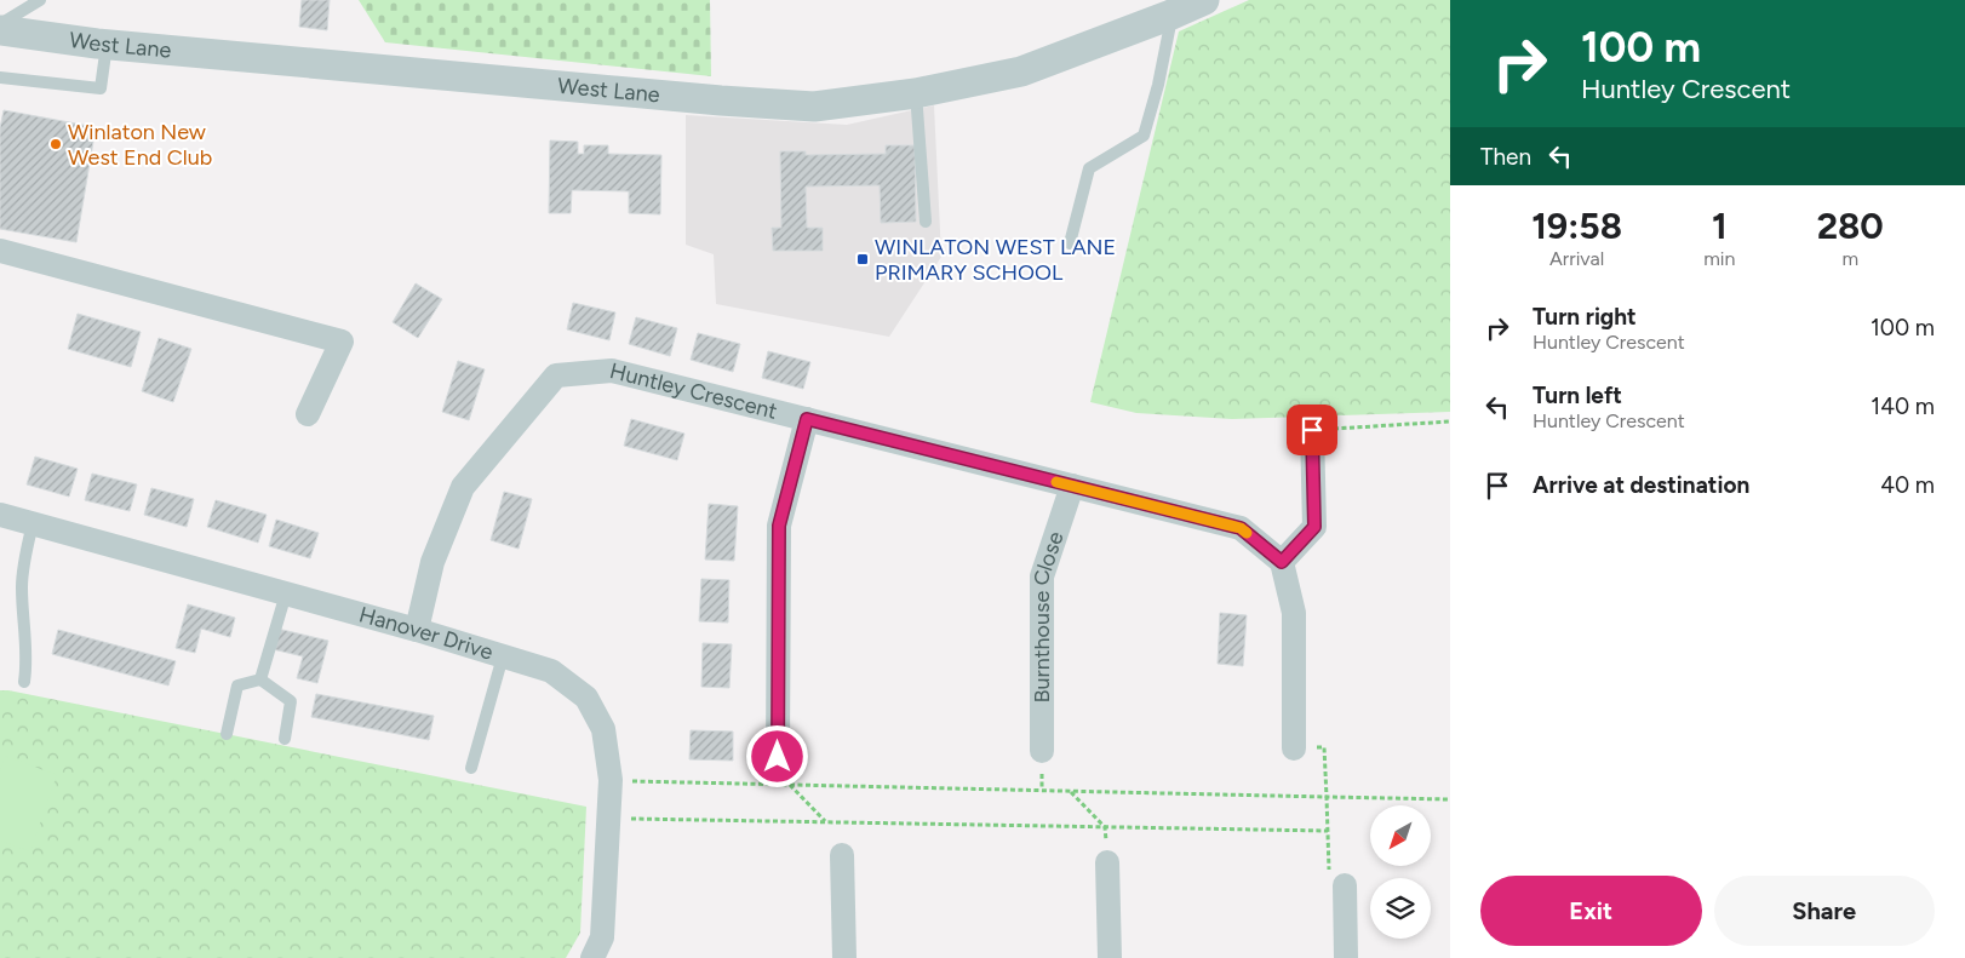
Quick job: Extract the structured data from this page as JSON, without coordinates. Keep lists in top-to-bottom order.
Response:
{
  "streets": {
    "street": [
      "West Lane",
      "Huntley Crescent",
      "Burnthouse Close",
      "Hanover Drive"
    ]
  },
  "crossings": [
    ["Huntley Crescent", "Burnthouse Close"],
    ["Huntley Crescent", "Hanover Drive"]
  ],
  "places": {
    "other": ["Winlaton New West End Club"],
    "transit": ["WINLATON WEST LANE PRIMARY SCHOOL"]
  },
  "north": "bottom left",
  "page": {
    "turn": ["100 m", "Huntley Crescent"],
    "then": "Then",
    "eta": [
      "19:58",
      "Arrival",
      "1",
      "min",
      "280",
      "m"
    ],
    "list": [
      {
        "name": "Turn right",
        "note": "Huntley Crescent",
        "value": "100 m"
      },
      {
        "name": "Turn left",
        "note": "Huntley Crescent",
        "value": "140 m"
      },
      {
        "name": "Arrive at destination",
        "value": "40 m"
      }
    ],
    "buttons": ["Exit", "Share"]
  }
}
